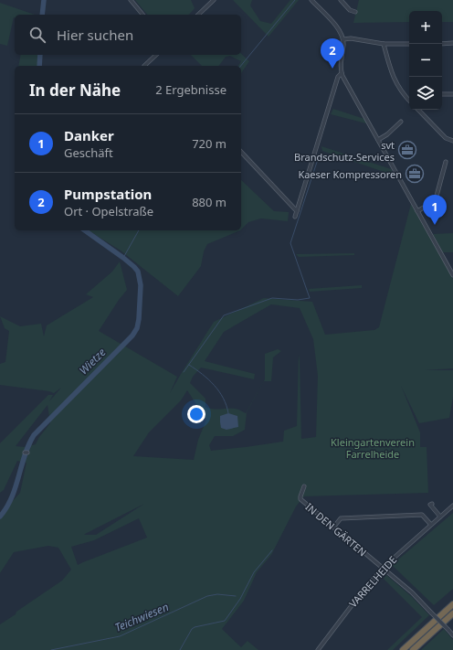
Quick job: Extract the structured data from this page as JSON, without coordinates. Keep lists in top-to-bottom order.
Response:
{
  "streets": {
    "street": ["IN DEN GÄRTEN", "VARRELHEIDE"]
  },
  "crossings": [
    ["IN DEN GÄRTEN", "VARRELHEIDE"]
  ],
  "water": ["Wietze", "Teichwiesen"],
  "parks": ["Kleingartenverein Farrelheide"],
  "places": {
    "office": ["svt Brandschutz-Services", "Kaeser Kompressoren"]
  },
  "page": {
    "map_buttons": ["+", "−"],
    "search": "Hier suchen",
    "pins": ["2", "1"],
    "heading": ["In der Nähe", "2 Ergebnisse"],
    "list": [
      {
        "mark": "1",
        "name": "Danker",
        "note": "Geschäft",
        "value": "720 m"
      },
      {
        "mark": "2",
        "name": "Pumpstation",
        "note": "Ort · Opelstraße",
        "value": "880 m"
      }
    ]
  }
}
